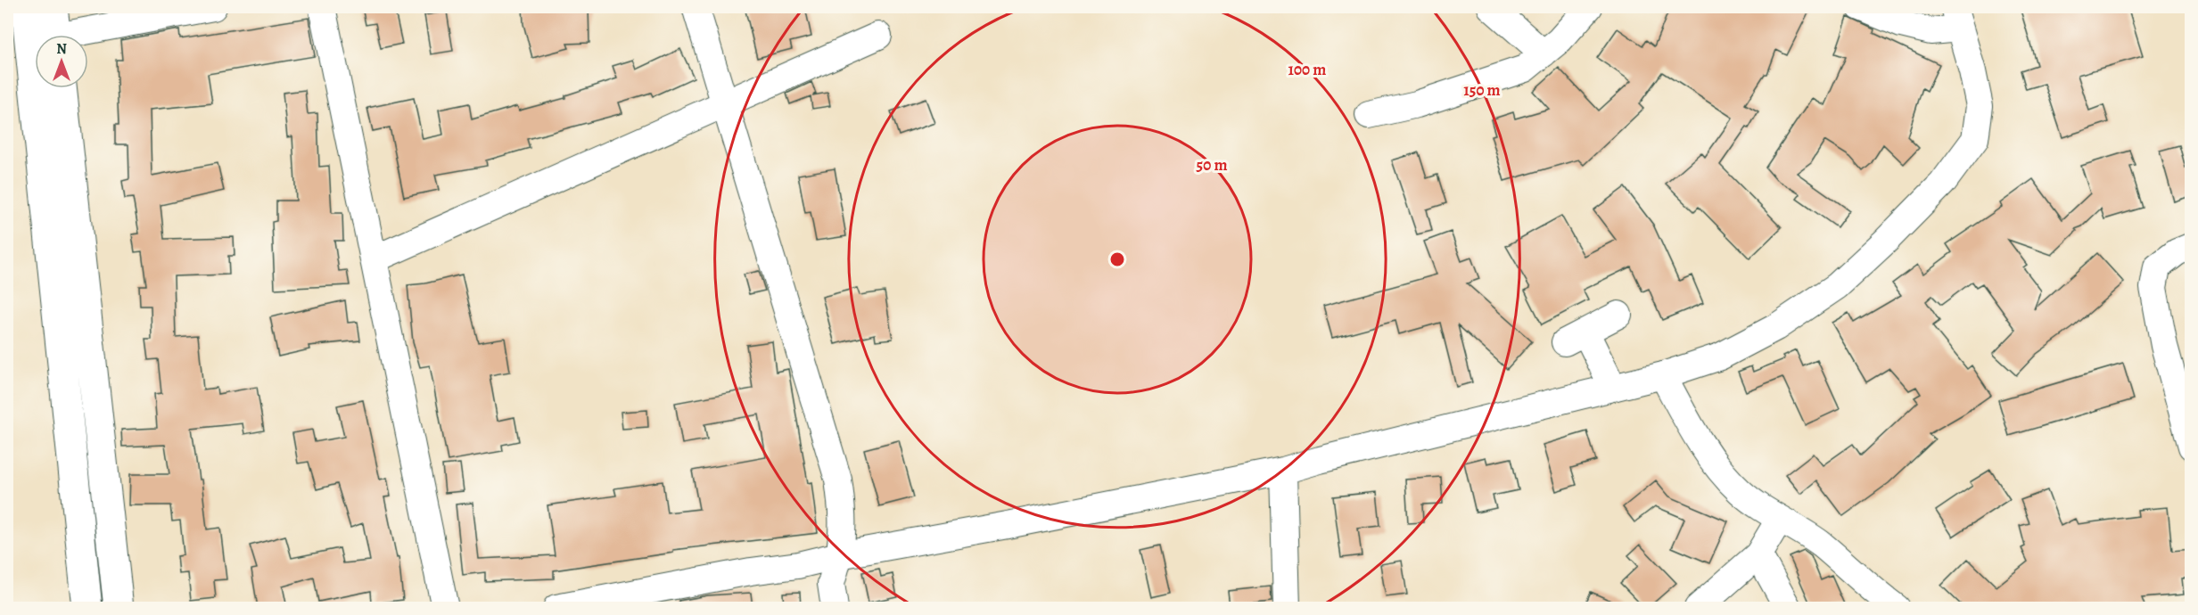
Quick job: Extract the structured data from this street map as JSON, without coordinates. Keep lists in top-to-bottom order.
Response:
{
  "north": "top",
  "rings": ["100 m", "150 m", "50 m"]
}
